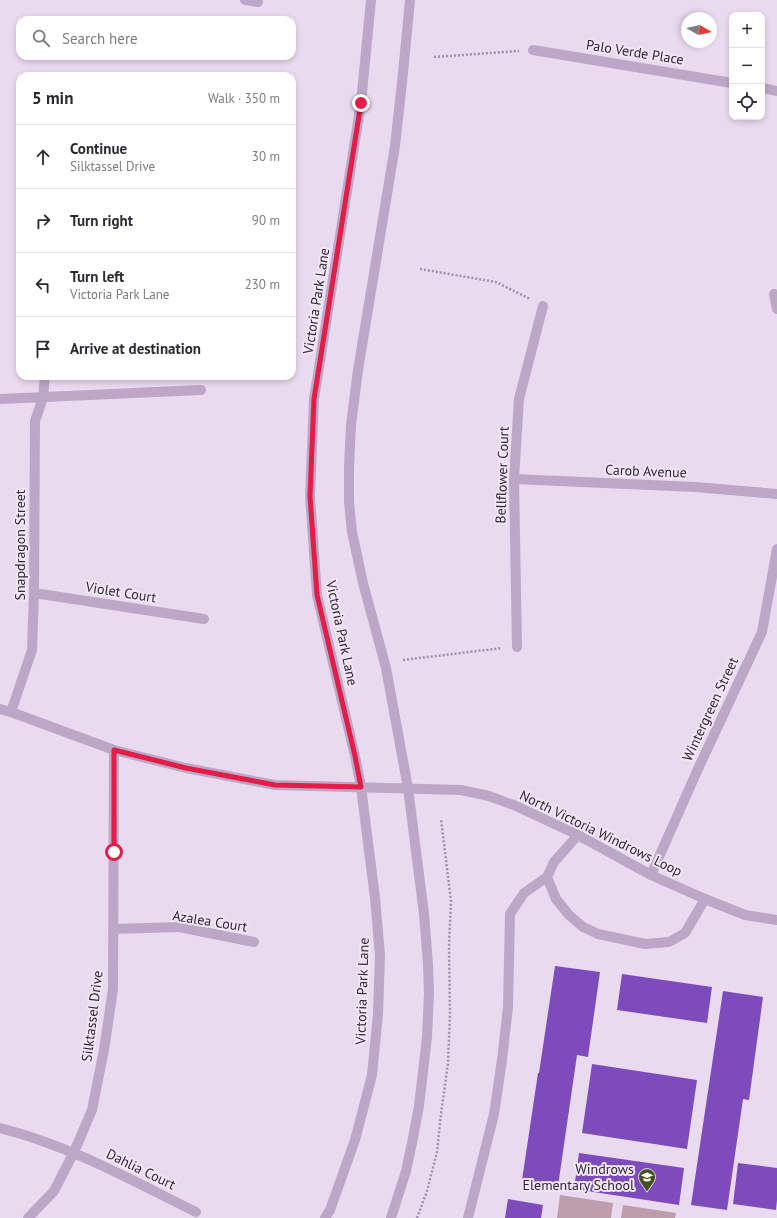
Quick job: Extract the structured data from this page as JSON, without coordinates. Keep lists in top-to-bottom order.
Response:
{
  "streets": {
    "street": [
      "Palo Verde Place",
      "Victoria Park Lane",
      "Carob Avenue",
      "Bellflower Court",
      "Snapdragon Street",
      "Violet Court",
      "Wintergreen Street",
      "North Victoria Windrows Loop",
      "Azalea Court",
      "Silktassel Drive",
      "Dahlia Court"
    ]
  },
  "crossings": [
    ["Victoria Park Lane", "North Victoria Windrows Loop"],
    ["Carob Avenue", "Bellflower Court"],
    ["Snapdragon Street", "Violet Court"],
    ["Snapdragon Street", "North Victoria Windrows Loop"],
    ["Wintergreen Street", "North Victoria Windrows Loop"],
    ["North Victoria Windrows Loop", "Silktassel Drive"],
    ["Azalea Court", "Silktassel Drive"],
    ["Silktassel Drive", "Dahlia Court"]
  ],
  "places": {
    "school or university": ["Windrows Elementary School"]
  },
  "north": "right",
  "page": {
    "map_buttons": ["+", "−"],
    "search": "Search here",
    "heading": ["5 min", "Walk · 350 m"],
    "list": [
      ["Continue", "Silktassel Drive", "30 m"],
      ["Turn right", "90 m"],
      ["Turn left", "Victoria Park Lane", "230 m"],
      "Arrive at destination"
    ]
  }
}
